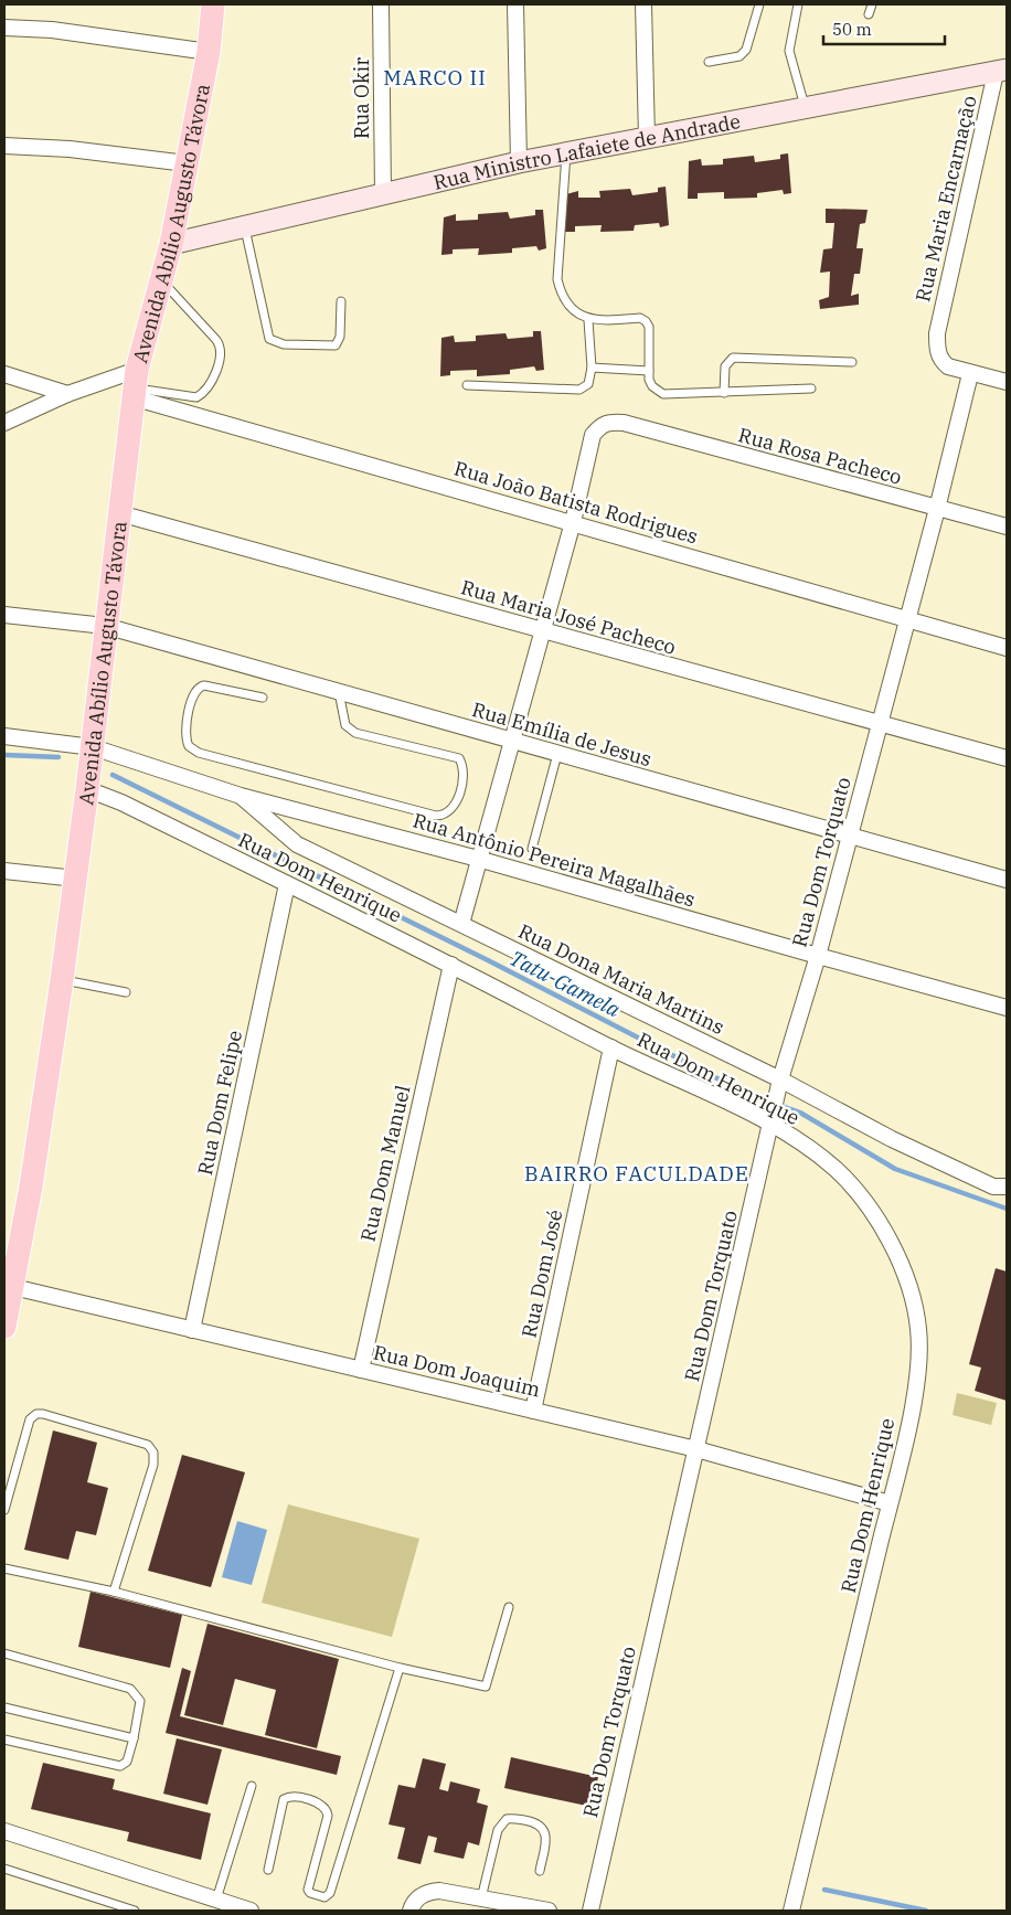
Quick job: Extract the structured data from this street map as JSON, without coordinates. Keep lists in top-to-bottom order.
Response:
{
  "streets": {
    "main road": ["Avenida Abílio Augusto Távora"],
    "street": [
      "Rua Okir",
      "Rua Ministro Lafaiete de Andrade",
      "Rua Maria Encarnação",
      "Rua Rosa Pacheco",
      "Rua João Batista Rodrigues",
      "Rua Maria José Pacheco",
      "Rua Emília de Jesus",
      "Rua Antônio Pereira Magalhães",
      "Rua Dom Torquato",
      "Rua Dom Henrique",
      "Rua Dona Maria Martins",
      "Rua Dom Felipe",
      "Rua Dom Manuel",
      "Rua Dom José",
      "Rua Dom Joaquim"
    ]
  },
  "crossings": [
    ["Rua Okir", "Rua Ministro Lafaiete de Andrade"],
    ["Rua Ministro Lafaiete de Andrade", "Rua Maria Encarnação"],
    ["Rua Ministro Lafaiete de Andrade", "Avenida Abílio Augusto Távora"],
    ["Rua Maria Encarnação", "Rua Dom Torquato"],
    ["Avenida Abílio Augusto Távora", "Rua João Batista Rodrigues"],
    ["Avenida Abílio Augusto Távora", "Rua Maria José Pacheco"],
    ["Avenida Abílio Augusto Távora", "Rua Emília de Jesus"],
    ["Avenida Abílio Augusto Távora", "Rua Antônio Pereira Magalhães"],
    ["Avenida Abílio Augusto Távora", "Rua Dom Henrique"],
    ["Avenida Abílio Augusto Távora", "Rua Dom Joaquim"],
    ["Rua Rosa Pacheco", "Rua João Batista Rodrigues"],
    ["Rua Rosa Pacheco", "Rua Dom Torquato"],
    ["Rua João Batista Rodrigues", "Rua Dom Torquato"],
    ["Rua Maria José Pacheco", "Rua Dom Torquato"],
    ["Rua Emília de Jesus", "Rua Dom Torquato"],
    ["Rua Antônio Pereira Magalhães", "Rua Dom Torquato"],
    ["Rua Antônio Pereira Magalhães", "Rua Dona Maria Martins"],
    ["Rua Dom Torquato", "Rua Dom Henrique"],
    ["Rua Dom Torquato", "Rua Dona Maria Martins"],
    ["Rua Dom Torquato", "Rua Dom Joaquim"],
    ["Rua Dom Henrique", "Rua Dom Felipe"],
    ["Rua Dom Henrique", "Rua Dom Manuel"],
    ["Rua Dom Henrique", "Rua Dom José"],
    ["Rua Dom Henrique", "Rua Dom Joaquim"],
    ["Rua Dom Felipe", "Rua Dom Joaquim"],
    ["Rua Dom Manuel", "Rua Dom Joaquim"],
    ["Rua Dom José", "Rua Dom Joaquim"]
  ],
  "districts": ["MARCO II", "BAIRRO FACULDADE"],
  "water": ["Tatu-Gamela"],
  "scale_bar": "50 m"
}
